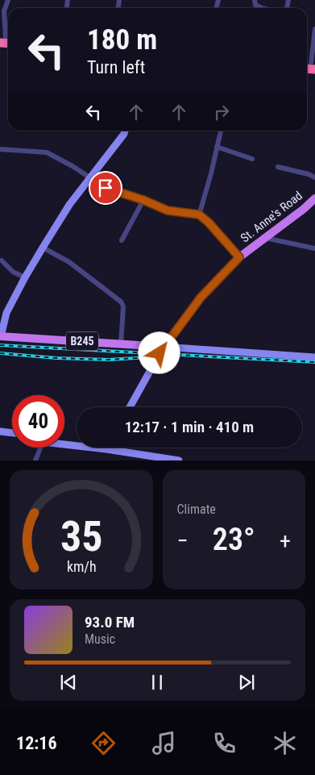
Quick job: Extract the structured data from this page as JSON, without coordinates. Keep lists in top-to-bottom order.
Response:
{
  "streets": {
    "main road": ["St. Anne's Road", "B245"]
  },
  "crossings": [
    ["St. Anne's Road", "B245"]
  ],
  "page": {
    "turn": ["180 m", "Turn left"],
    "limit": "40",
    "trip": "12:17 · 1 min · 410 m",
    "tile": "Climate",
    "heat": ["−", "23°", "+"],
    "song": ["93.0 FM", "Music"],
    "tabs": "12:16",
    "gauge": ["35", "km/h"]
  }
}
